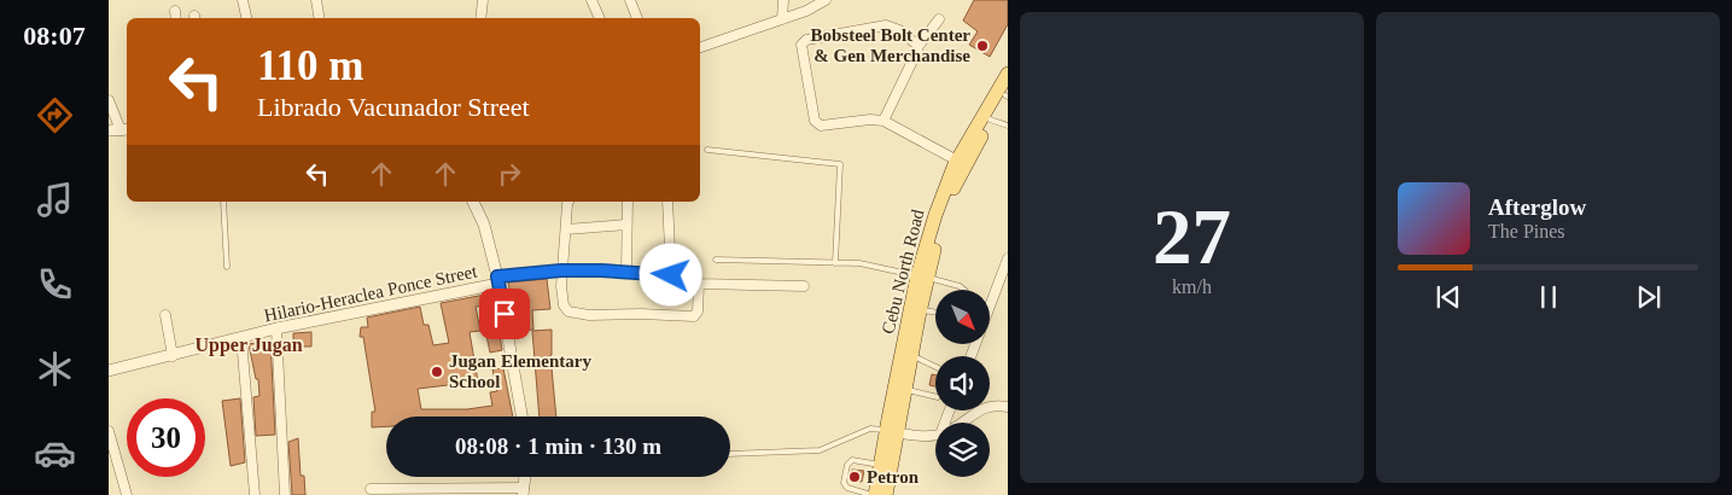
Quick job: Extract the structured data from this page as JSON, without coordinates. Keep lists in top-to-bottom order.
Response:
{
  "streets": {
    "main road": ["Cebu North Road"],
    "street": ["Hilario-Heraclea Ponce Street"]
  },
  "districts": ["Upper Jugan"],
  "places": ["Bobsteel Bolt Center & Gen Merchandise", "Jugan Elementary School", "Petron"],
  "north": "bottom right",
  "page": {
    "tabs": "08:07",
    "tile": ["27", "km/h"],
    "turn": ["110 m", "Librado Vacunador Street"],
    "song": ["Afterglow", "The Pines"],
    "limit": "30",
    "trip": "08:08 · 1 min · 130 m"
  }
}
